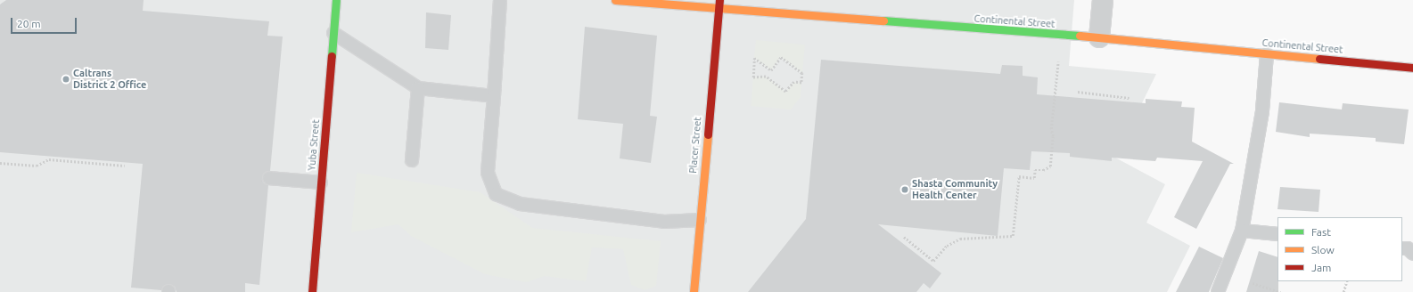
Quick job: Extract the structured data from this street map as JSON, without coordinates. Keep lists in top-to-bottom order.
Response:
{
  "streets": {
    "street": ["Continental Street", "Yuba Street", "Placer Street"]
  },
  "crossings": [
    ["Continental Street", "Placer Street"]
  ],
  "places": ["Caltrans District 2 Office", "Shasta Community Health Center"],
  "legend": ["Fast", "Slow", "Jam"],
  "scale_bar": "20 m"
}
